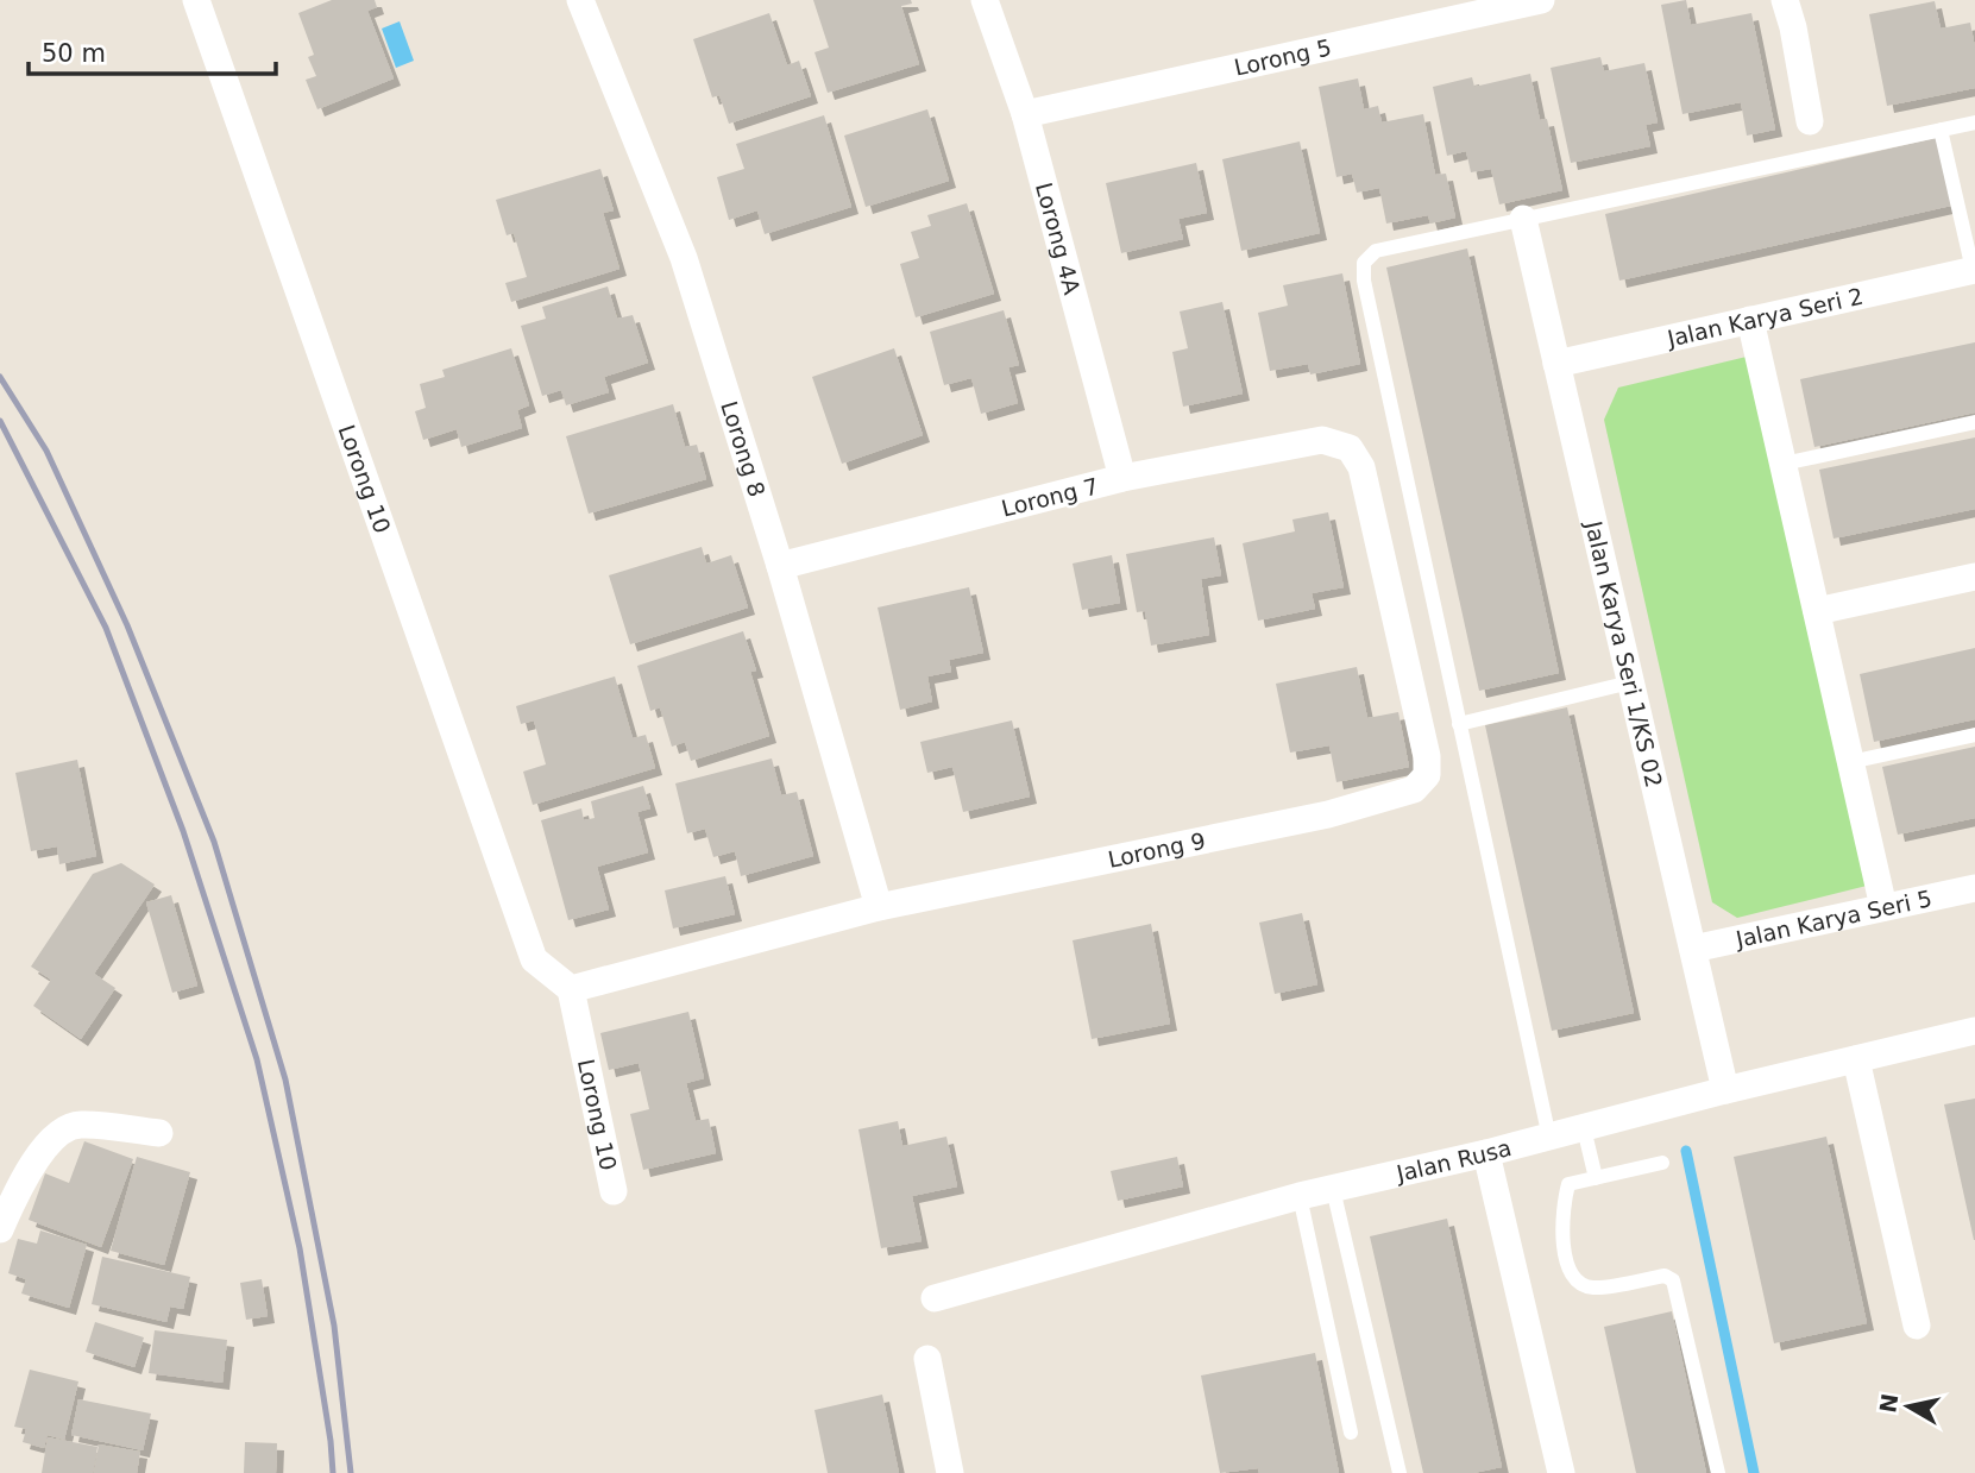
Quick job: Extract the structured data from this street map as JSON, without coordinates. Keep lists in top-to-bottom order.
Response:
{
  "streets": {
    "street": [
      "Lorong 5",
      "Lorong 4A",
      "Jalan Karya Seri 2",
      "Lorong 8",
      "Lorong 10",
      "Lorong 7",
      "Jalan Karya Seri 1/KS 02",
      "Lorong 9",
      "Jalan Karya Seri 5",
      "Jalan Rusa"
    ]
  },
  "crossings": [
    ["Lorong 5", "Lorong 4A"],
    ["Lorong 4A", "Lorong 7"],
    ["Jalan Karya Seri 2", "Jalan Karya Seri 1/KS 02"],
    ["Lorong 8", "Lorong 7"],
    ["Lorong 8", "Lorong 9"],
    ["Lorong 10", "Lorong 9"],
    ["Lorong 7", "Lorong 9"],
    ["Jalan Karya Seri 1/KS 02", "Jalan Karya Seri 5"],
    ["Jalan Karya Seri 1/KS 02", "Jalan Rusa"]
  ],
  "scale_bar": "50 m",
  "north": "left"
}
